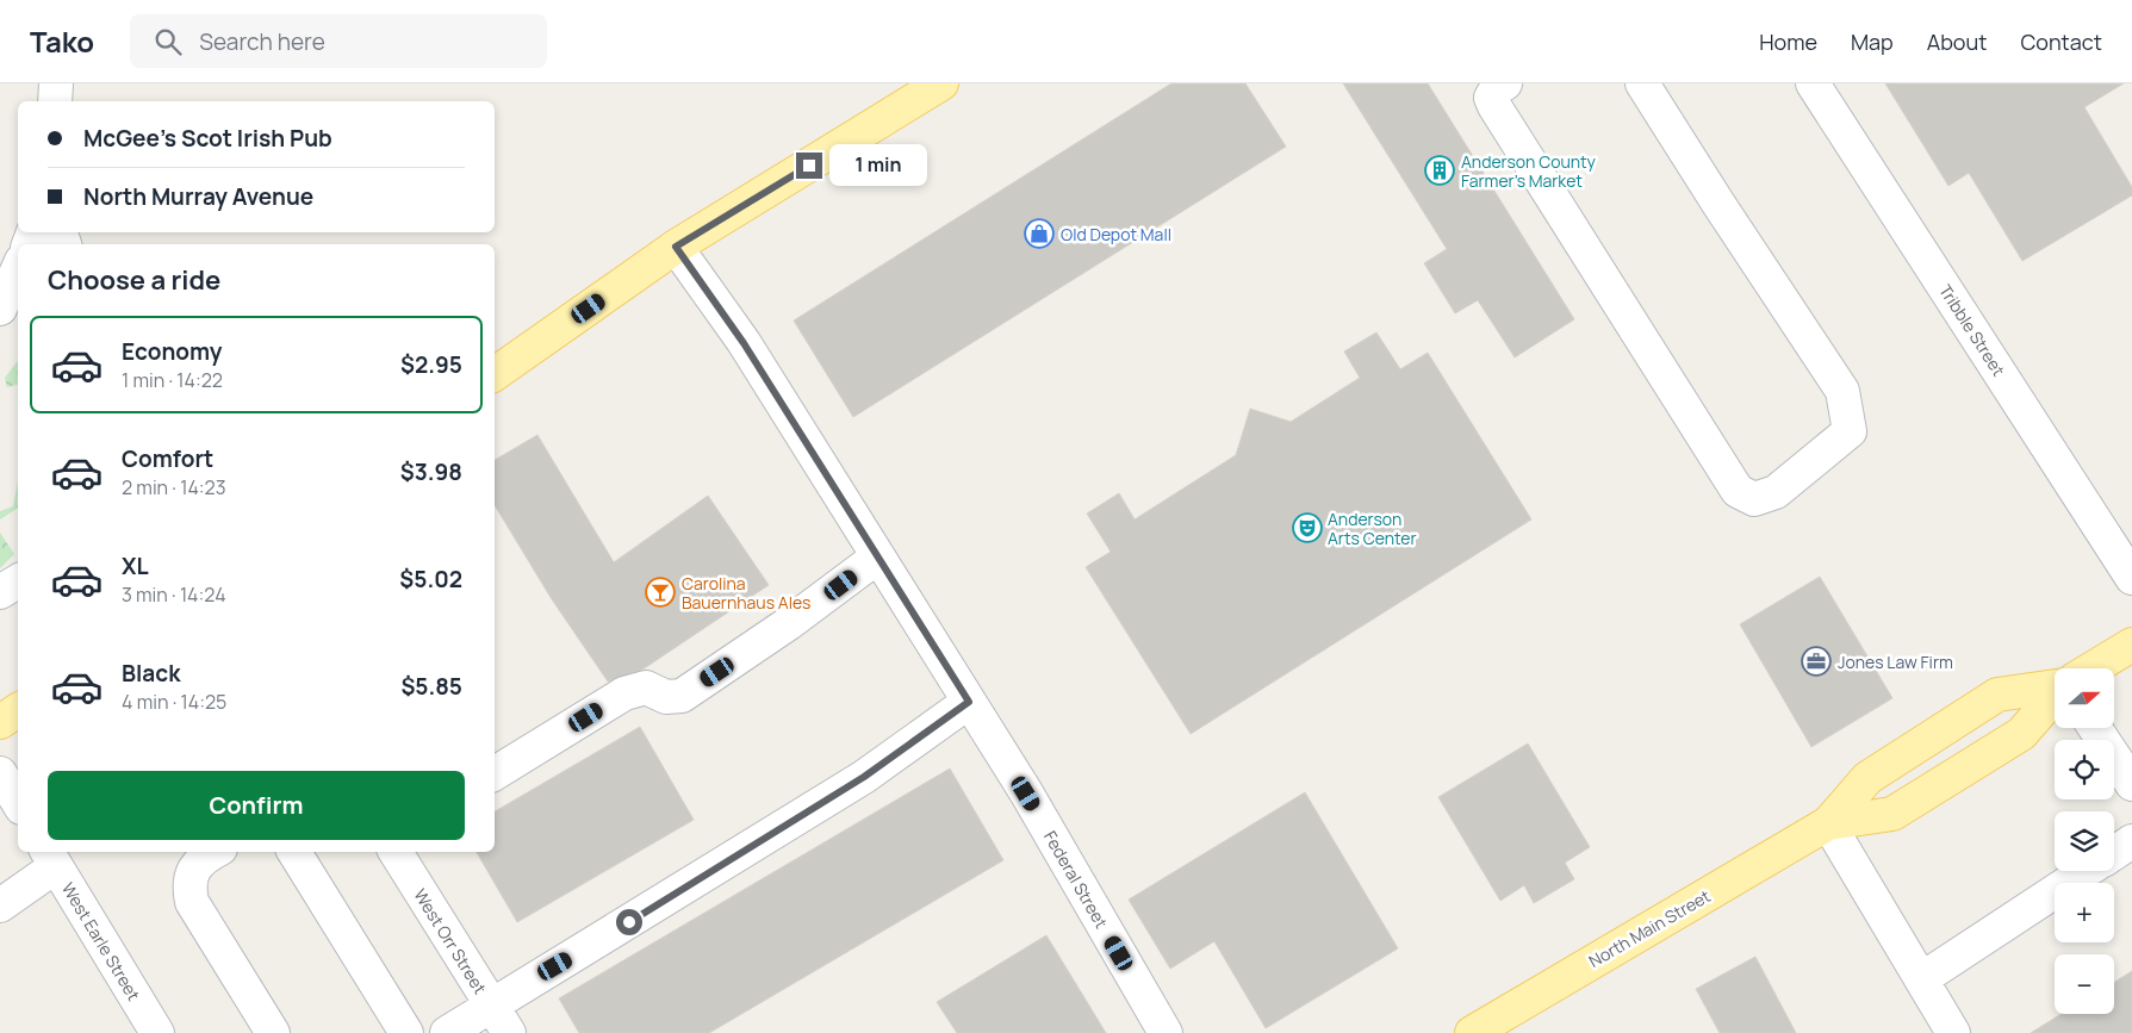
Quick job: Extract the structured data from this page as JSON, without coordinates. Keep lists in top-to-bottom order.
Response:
{
  "streets": {
    "main road": ["North Main Street"],
    "street": [
      "Tribble Street",
      "Federal Street",
      "West Earle Street",
      "West Orr Street"
    ]
  },
  "places": {
    "building": ["Anderson County Farmer's Market"],
    "shop": ["Old Depot Mall"],
    "theatre": ["Anderson Arts Center"],
    "bar": ["Carolina Bauernhaus Ales"],
    "office": ["Jones Law Firm"]
  },
  "north": "right",
  "page": {
    "header": "Tako",
    "search": "Search here",
    "nav": [
      "Home",
      "Map",
      "About",
      "Contact"
    ],
    "banner": ["McGee's Scot Irish Pub", "North Murray Avenue"],
    "bubble": "1 min",
    "heading": "Choose a ride",
    "list": [
      {
        "name": "Economy",
        "note": "1 min · 14:22",
        "value": "$2.95"
      },
      {
        "name": "Comfort",
        "note": "2 min · 14:23",
        "value": "$3.98"
      },
      {
        "name": "XL",
        "note": "3 min · 14:24",
        "value": "$5.02"
      },
      {
        "name": "Black",
        "note": "4 min · 14:25",
        "value": "$5.85"
      }
    ],
    "map_buttons": ["+", "−"],
    "buttons": "Confirm"
  }
}
